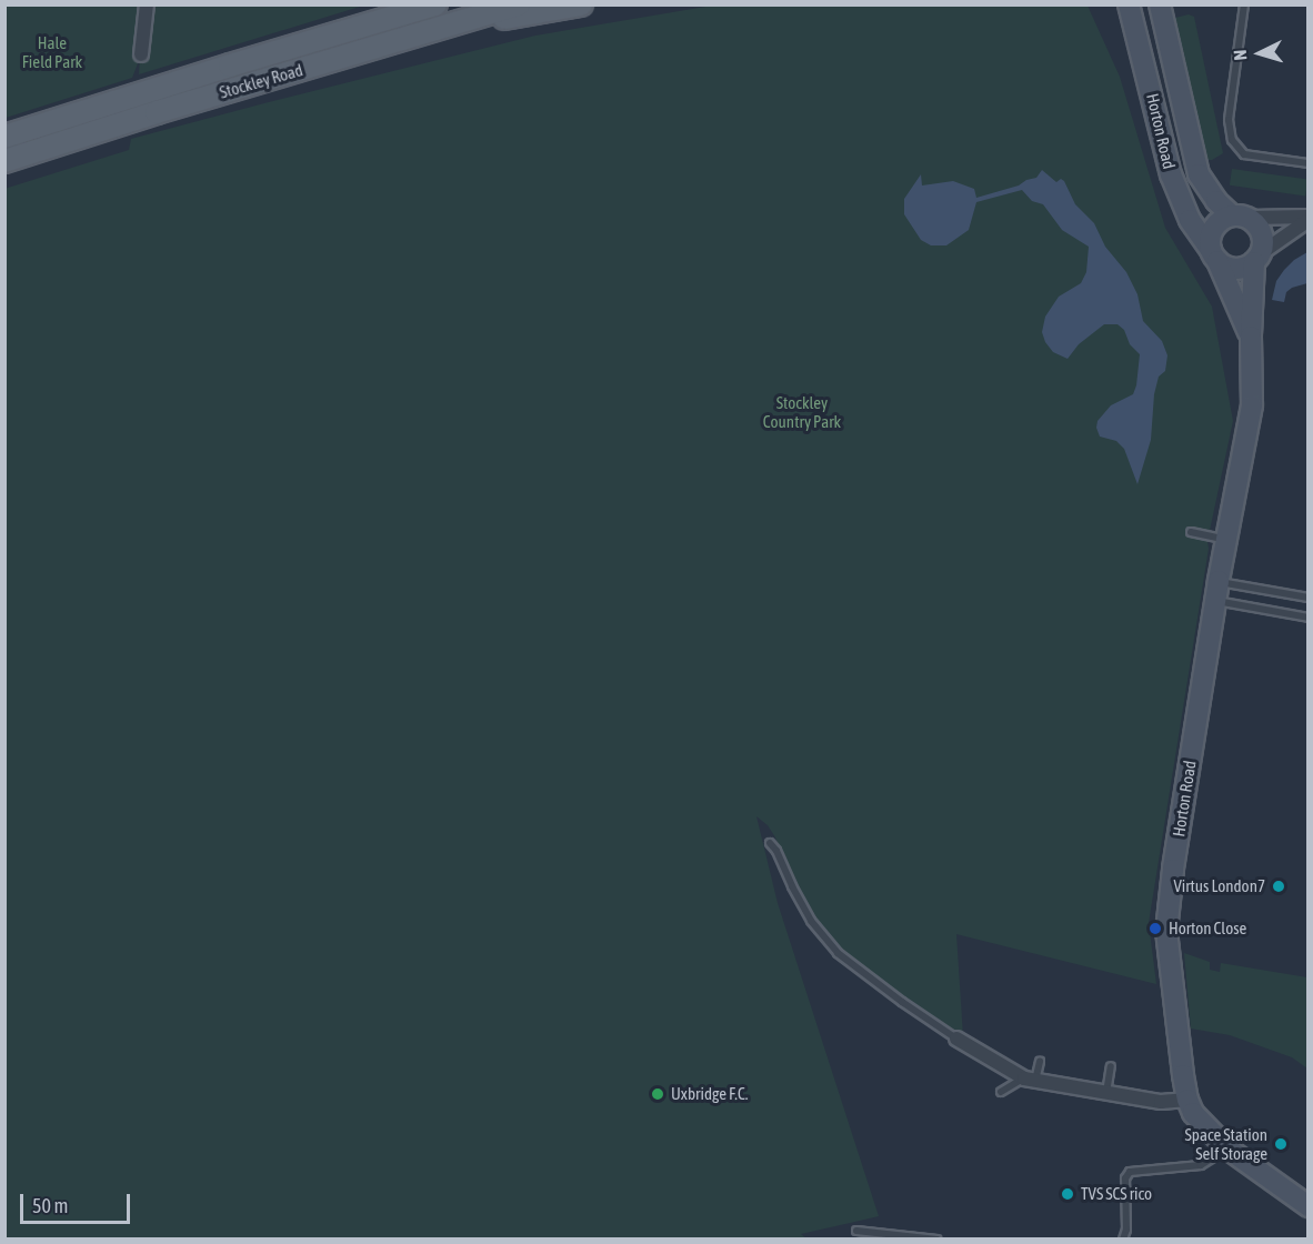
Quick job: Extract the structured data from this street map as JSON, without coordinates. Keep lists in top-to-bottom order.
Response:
{
  "streets": {
    "main road": ["Stockley Road"],
    "street": ["Horton Road"]
  },
  "parks": ["Hale Field Park", "Stockley Country Park"],
  "places": [
    "Virtus London7",
    "Horton Close",
    "Uxbridge F.C.",
    "Space Station Self Storage",
    "TVS SCS rico"
  ],
  "scale_bar": "50 m",
  "north": "left"
}
